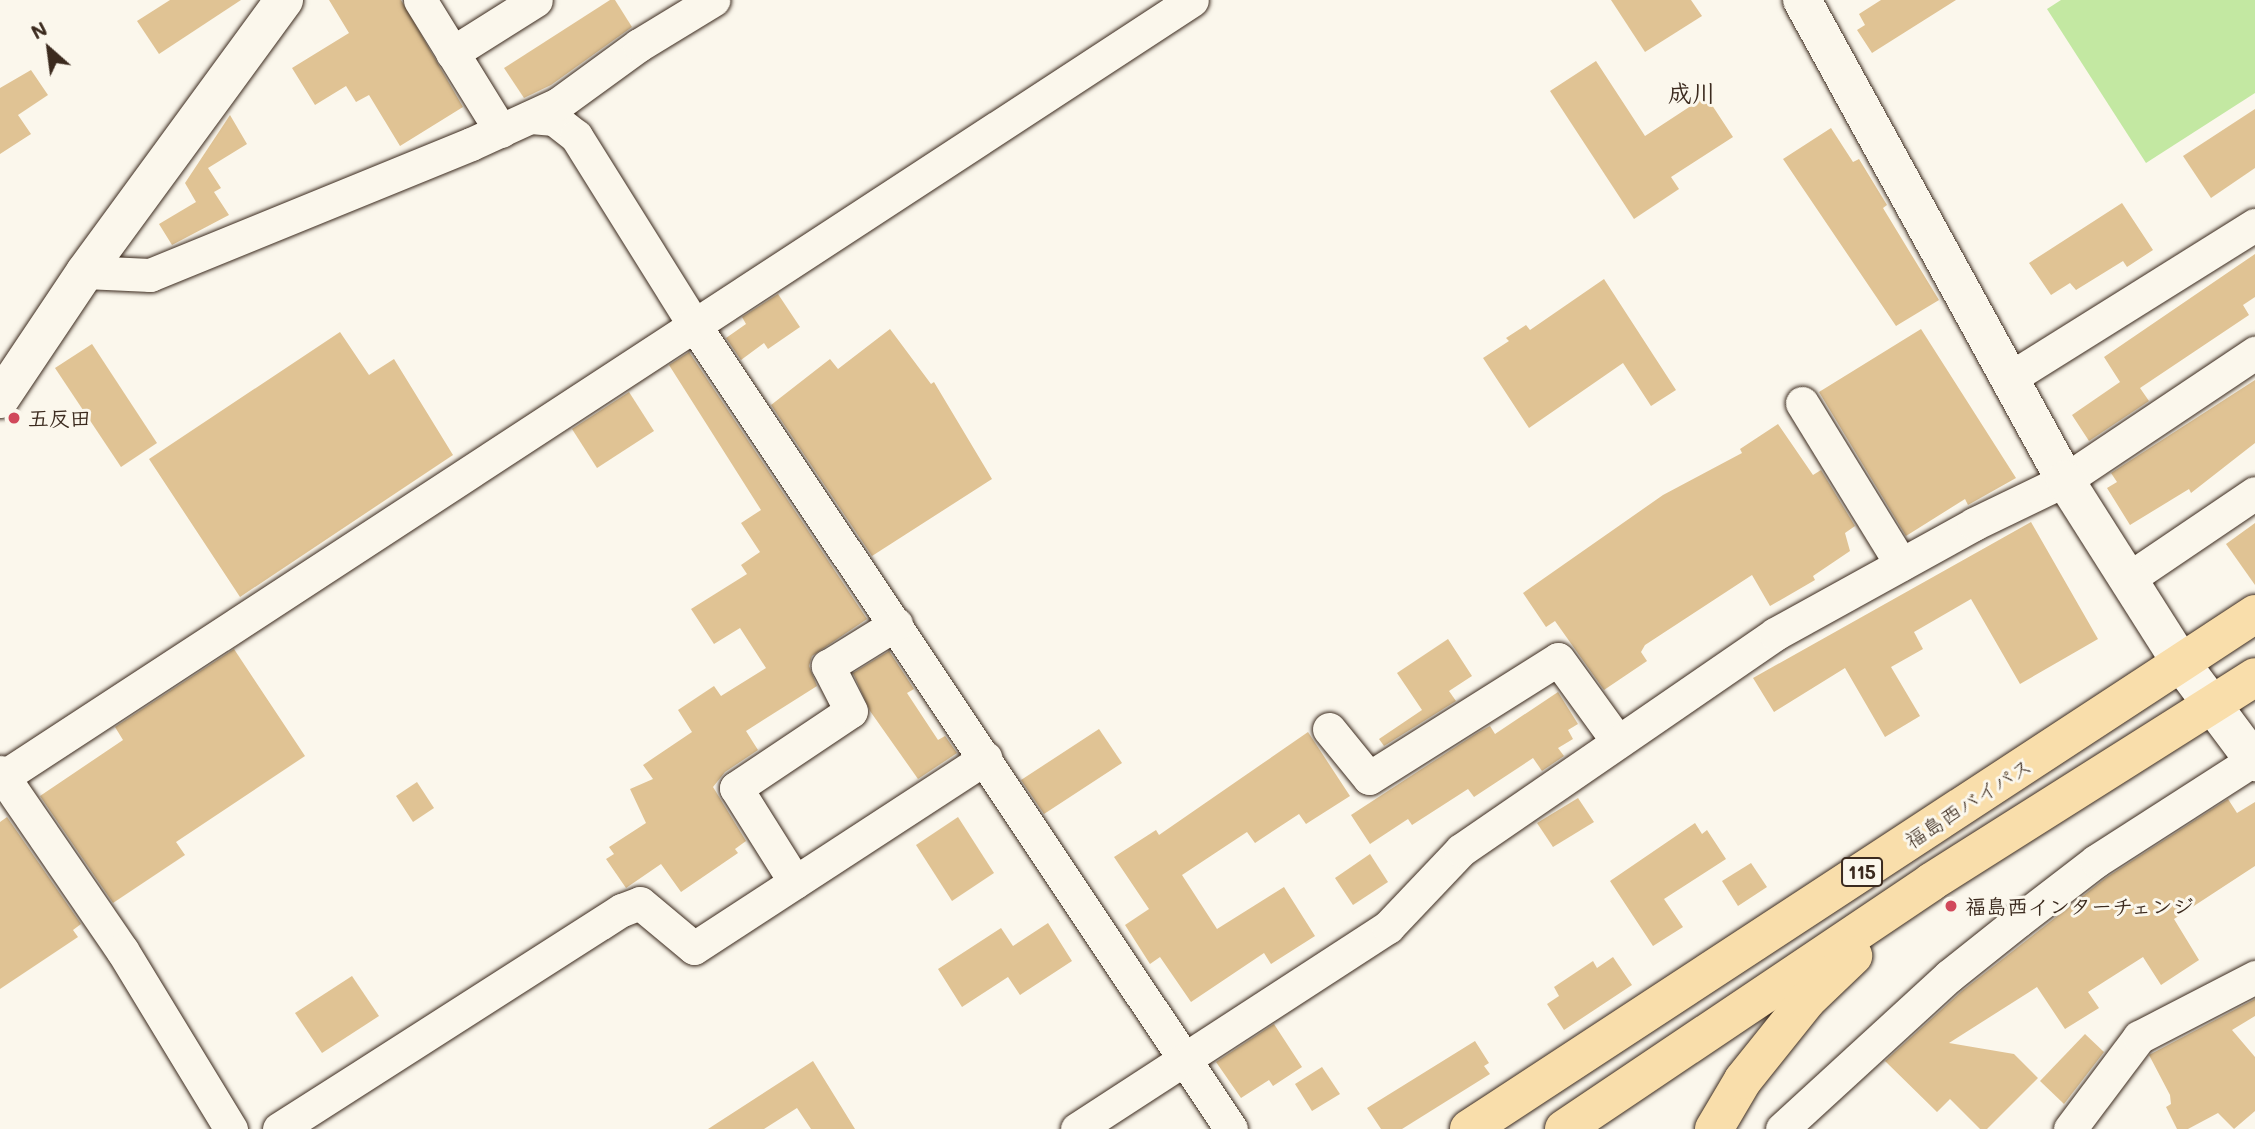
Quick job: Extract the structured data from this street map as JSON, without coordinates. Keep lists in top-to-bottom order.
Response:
{
  "streets": {
    "highway": ["福島西バイパス", "115"]
  },
  "districts": ["成川"],
  "places": ["五反田", "福島西インターチェンジ"],
  "north": "top left"
}
